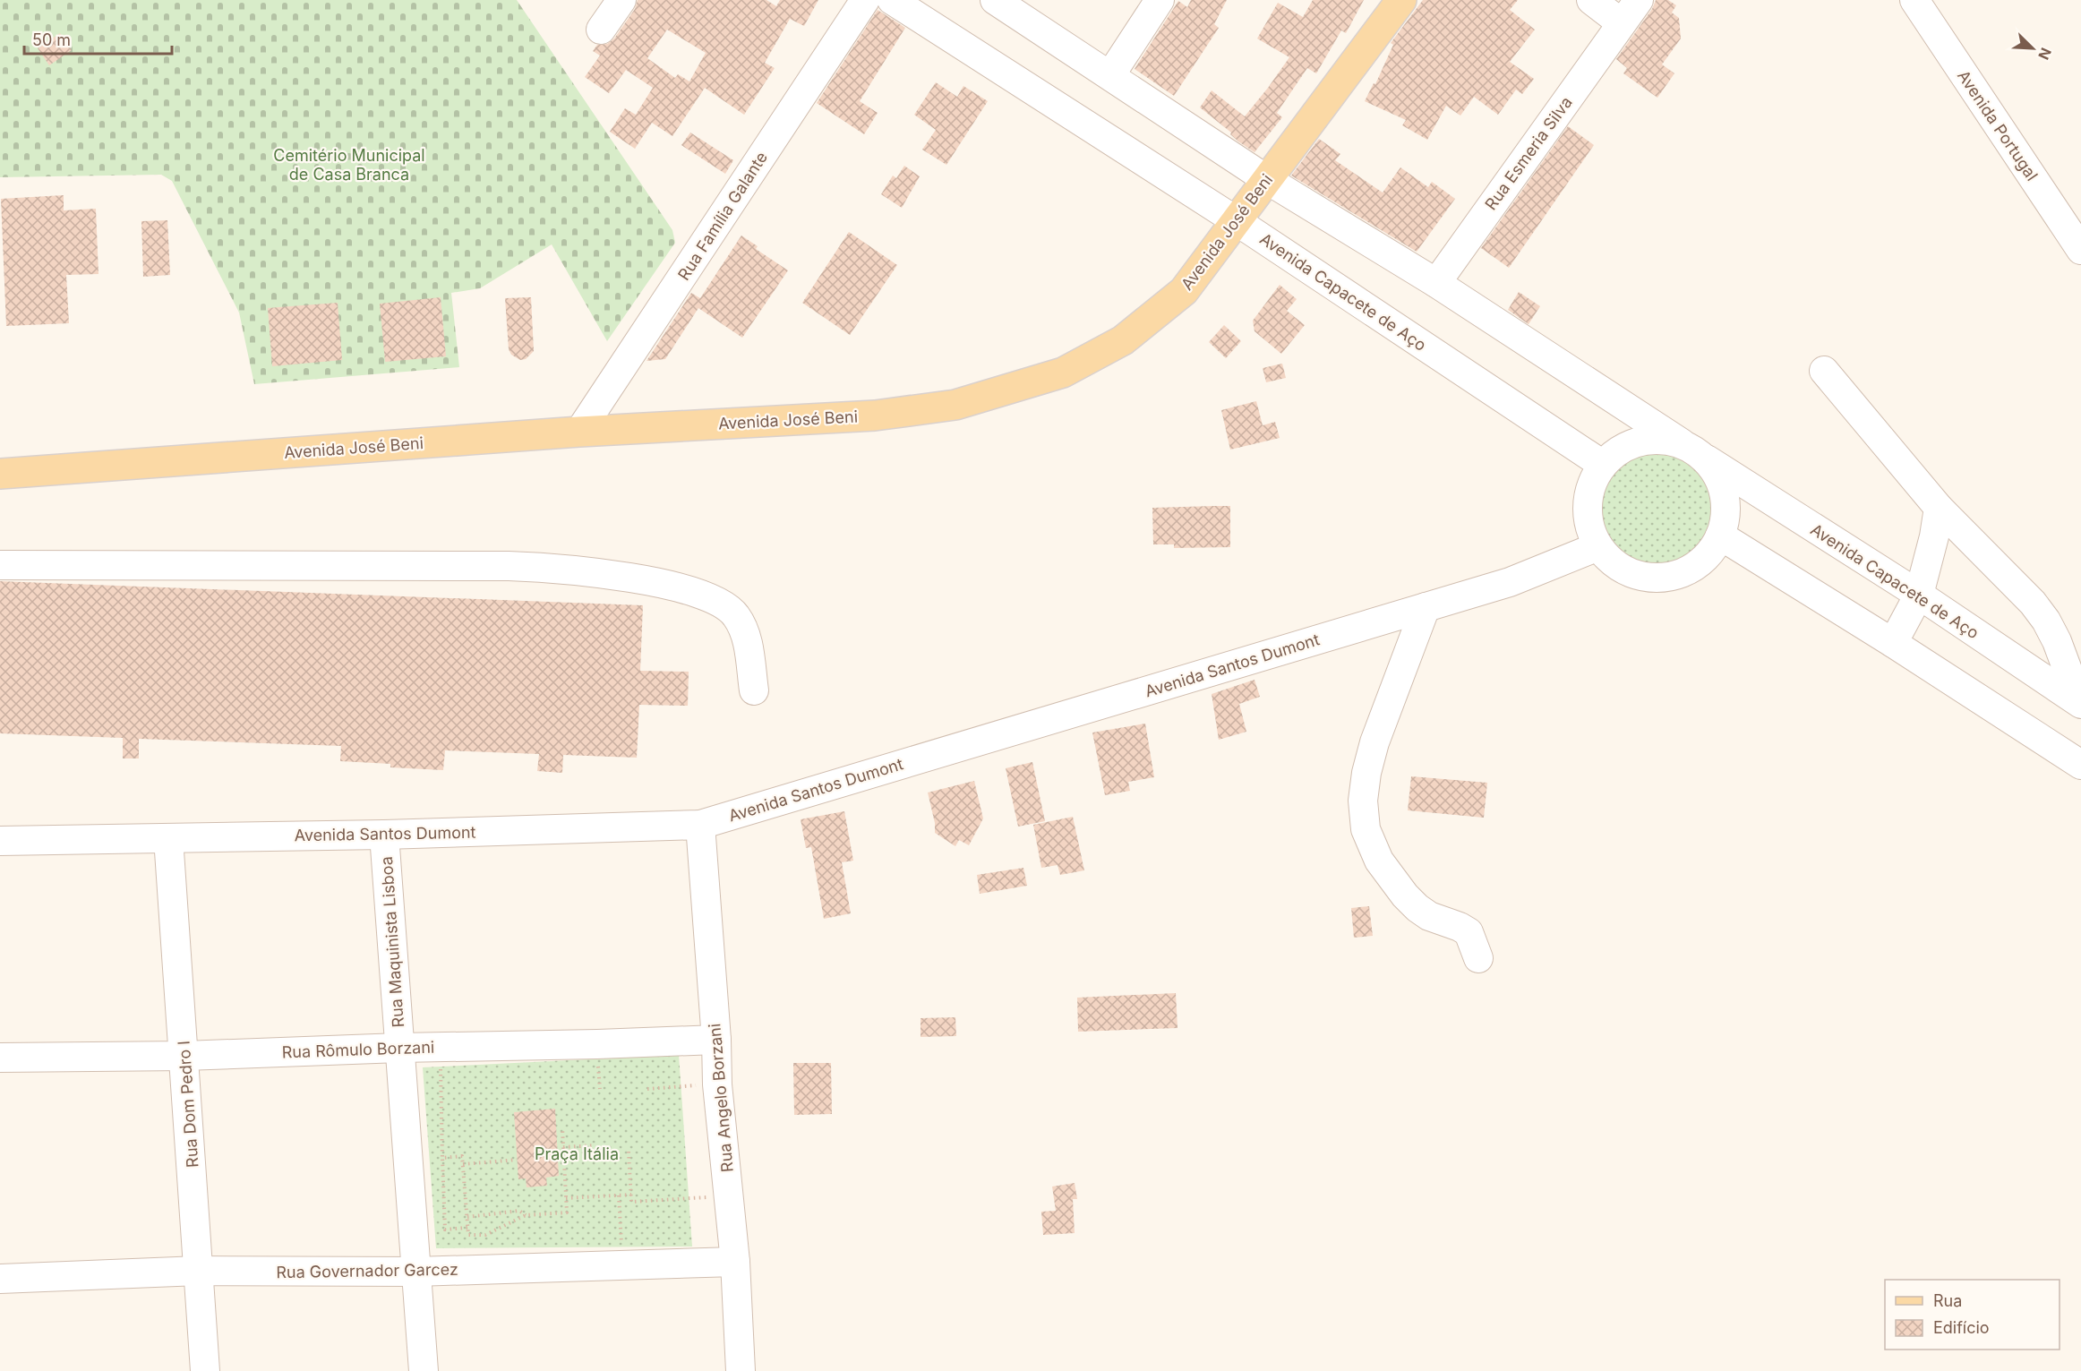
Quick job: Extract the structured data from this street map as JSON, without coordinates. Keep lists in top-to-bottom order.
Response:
{
  "streets": {
    "main road": ["Avenida José Beni"],
    "street": [
      "Avenida Portugal",
      "Rua Esmeria Silva",
      "Rua Família Galante",
      "Avenida Capacete de Aço",
      "Avenida Santos Dumont",
      "Rua Maquinista Lisboa",
      "Rua Rômulo Borzani",
      "Rua Angelo Borzani",
      "Rua Dom Pedro I",
      "Rua Governador Garcez"
    ]
  },
  "crossings": [
    ["Rua Família Galante", "Avenida José Beni"],
    ["Avenida José Beni", "Avenida Capacete de Aço"],
    ["Avenida Capacete de Aço", "Avenida Santos Dumont"],
    ["Avenida Santos Dumont", "Rua Maquinista Lisboa"],
    ["Avenida Santos Dumont", "Rua Angelo Borzani"],
    ["Avenida Santos Dumont", "Rua Dom Pedro I"],
    ["Rua Maquinista Lisboa", "Rua Rômulo Borzani"],
    ["Rua Maquinista Lisboa", "Rua Governador Garcez"],
    ["Rua Rômulo Borzani", "Rua Angelo Borzani"],
    ["Rua Rômulo Borzani", "Rua Dom Pedro I"],
    ["Rua Angelo Borzani", "Rua Governador Garcez"],
    ["Rua Dom Pedro I", "Rua Governador Garcez"]
  ],
  "parks": ["Cemitério Municipal de Casa Branca", "Praça Itália"],
  "legend": ["Rua", "Edifício"],
  "scale_bar": "50 m",
  "north": "bottom right"
}
